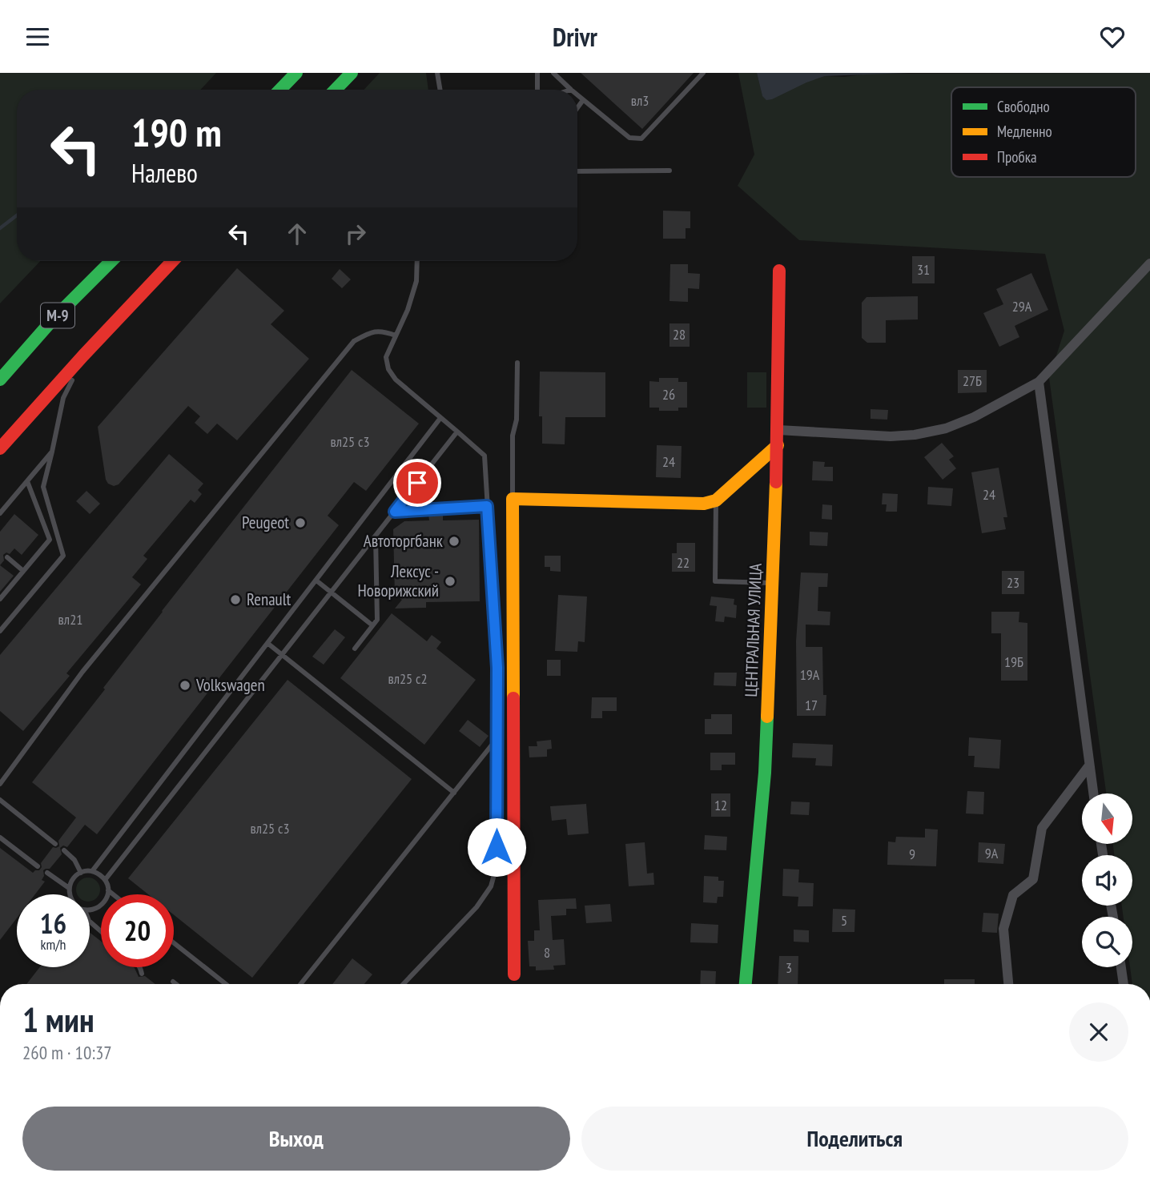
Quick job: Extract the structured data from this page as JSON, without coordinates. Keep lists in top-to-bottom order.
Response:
{
  "streets": {
    "main road": ["М-9", "ЦЕНТРАЛЬНАЯ УЛИЦА"]
  },
  "places": [
    "Peugeot",
    "Автоторгбанк",
    "Лексус - Новорижский",
    "Renault",
    "Volkswagen"
  ],
  "house_numbers": [
    "вл3",
    "31",
    "29А",
    "28",
    "27Б",
    "26",
    "вл25 с3",
    "24",
    "24",
    "22",
    "23",
    "вл21",
    "19Б",
    "19А",
    "вл25 с2",
    "17",
    "12",
    "вл25 с3",
    "9А",
    "9",
    "5",
    "8",
    "3"
  ],
  "legend": ["Свободно", "Медленно", "Пробка"],
  "north": "bottom",
  "page": {
    "header": "Drivr",
    "turn": ["190 m", "Налево"],
    "speed": "16 km/h",
    "limit": "20",
    "heading": ["1 мин", "260 m · 10:37"],
    "buttons": ["Выход", "Поделиться"]
  }
}
